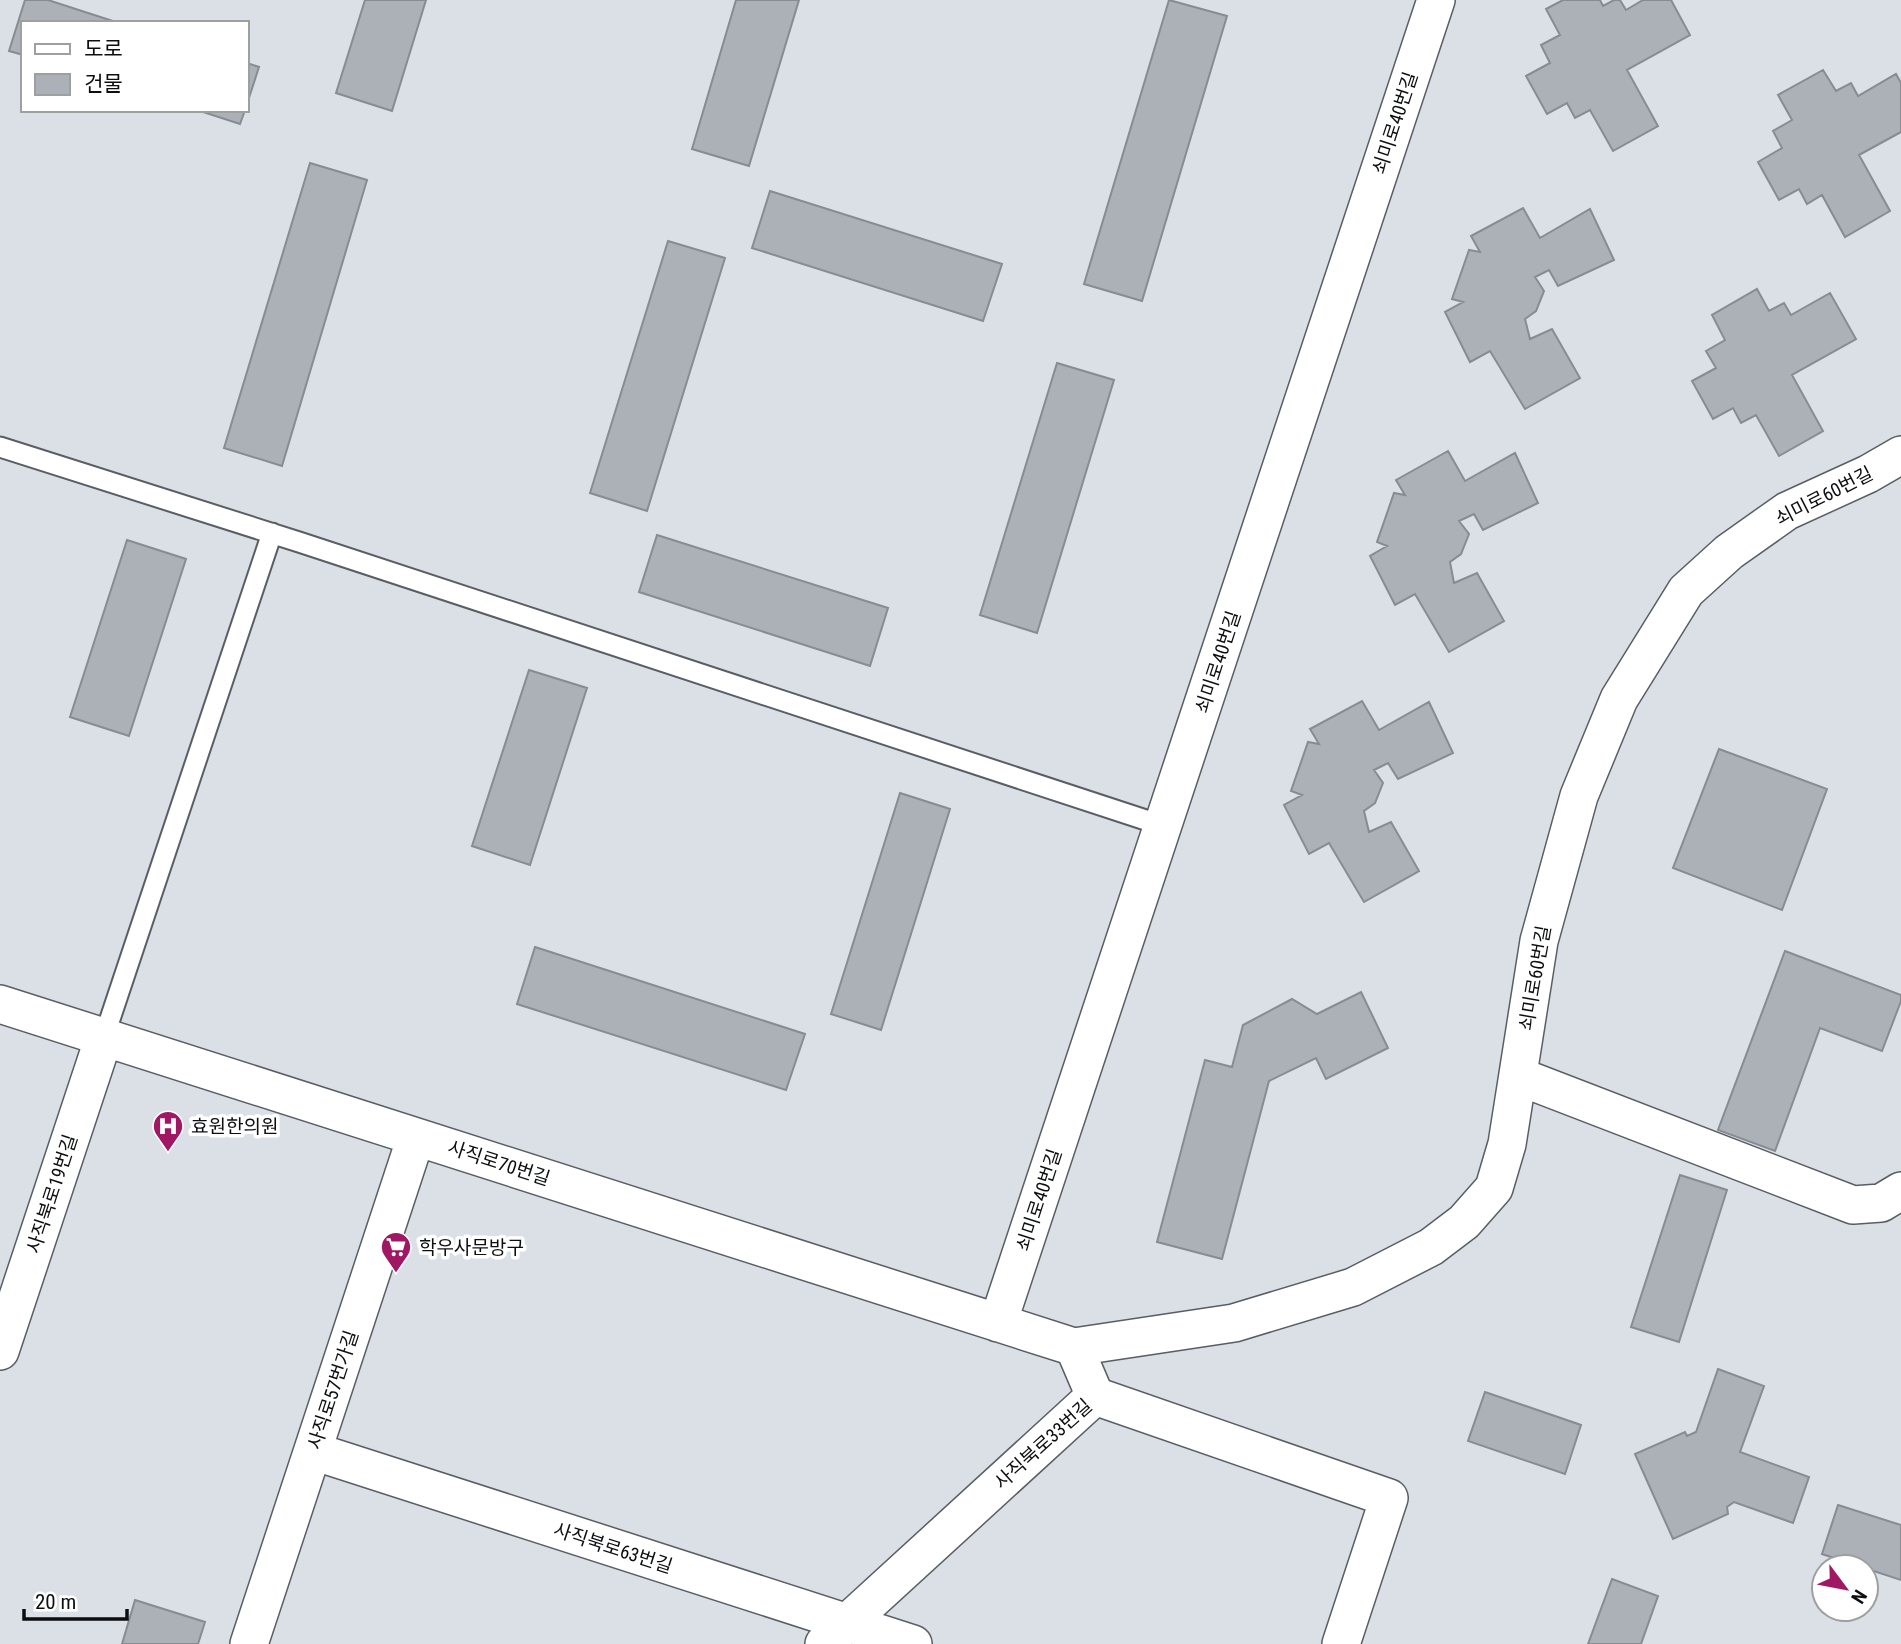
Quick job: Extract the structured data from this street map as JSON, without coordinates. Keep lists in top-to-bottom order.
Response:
{
  "streets": {
    "street": [
      "쇠미로40번길",
      "쇠미로60번길",
      "사직로70번길",
      "사직북로19번길",
      "사직로57번가길",
      "사직북로33번길",
      "사직북로63번길"
    ]
  },
  "crossings": [
    ["쇠미로40번길", "사직로70번길"],
    ["쇠미로60번길", "사직로70번길"],
    ["사직로70번길", "사직북로19번길"],
    ["사직로70번길", "사직로57번가길"],
    ["사직로57번가길", "사직북로63번길"],
    ["사직북로33번길", "사직북로63번길"]
  ],
  "places": {
    "hospital": ["효원한의원"],
    "supermarket": ["학우사문방구"]
  },
  "legend": ["도로", "건물"],
  "scale_bar": "20 m",
  "north": "bottom right"
}
